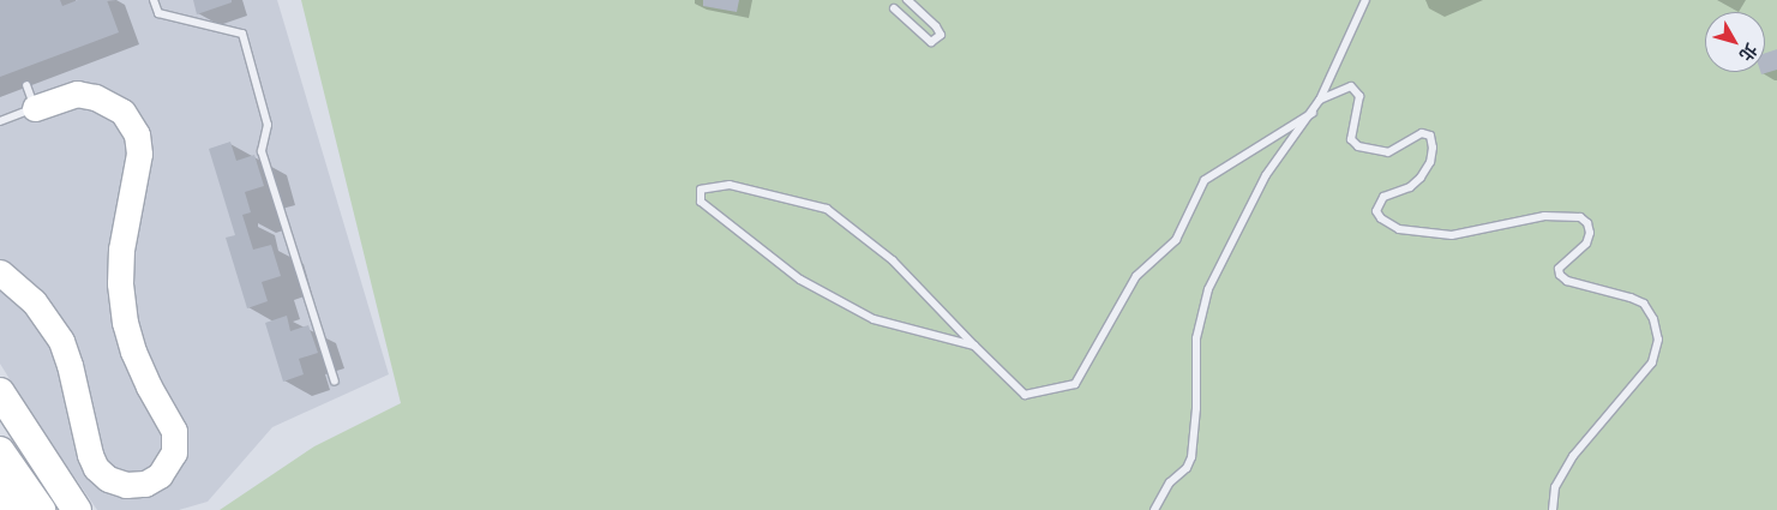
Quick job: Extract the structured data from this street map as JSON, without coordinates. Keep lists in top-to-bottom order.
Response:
{
  "north": "bottom right"
}
